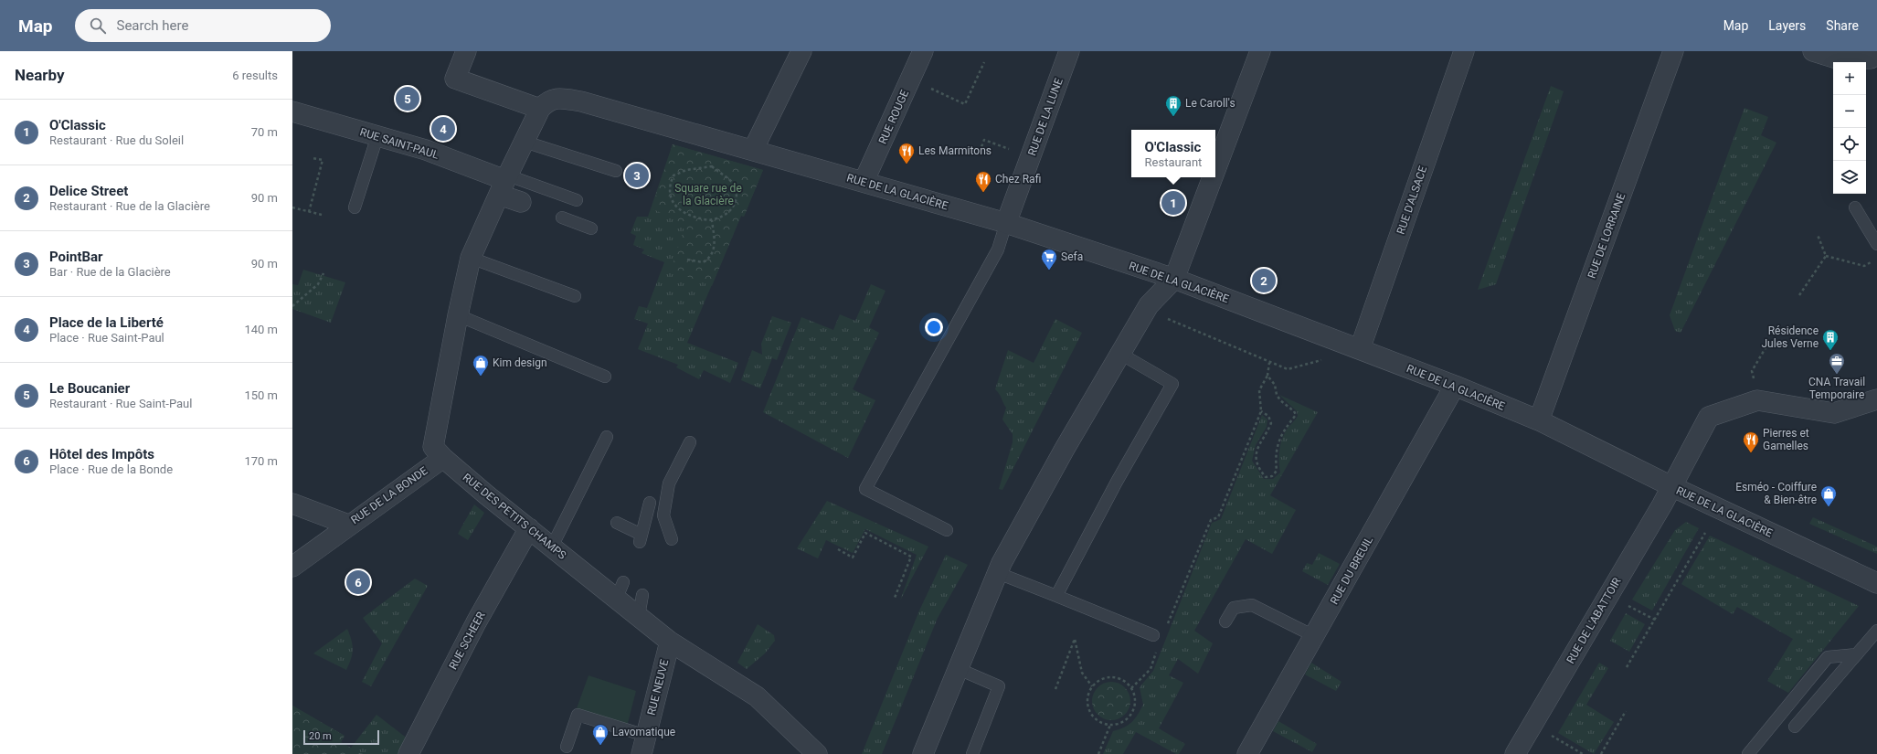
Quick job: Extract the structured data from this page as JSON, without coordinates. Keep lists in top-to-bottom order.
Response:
{
  "streets": {
    "street": [
      "RUE ROUGE",
      "RUE DE LA LUNE",
      "RUE SAINT-PAUL",
      "RUE DE LA GLACIÈRE",
      "RUE D'ALSACE",
      "RUE DE LORRAINE",
      "RUE DE LA BONDE",
      "RUE DES PETITS CHAMPS",
      "RUE DU BREUIL",
      "RUE DE L'ABATTOIR",
      "RUE SCHEER",
      "RUE NEUVE"
    ]
  },
  "crossings": [
    ["RUE ROUGE", "RUE DE LA GLACIÈRE"],
    ["RUE DE LA LUNE", "RUE DE LA GLACIÈRE"],
    ["RUE SAINT-PAUL", "RUE DES PETITS CHAMPS"],
    ["RUE DE LA GLACIÈRE", "RUE D'ALSACE"],
    ["RUE DE LA GLACIÈRE", "RUE DE LORRAINE"],
    ["RUE DE LA GLACIÈRE", "RUE DES PETITS CHAMPS"],
    ["RUE DE LA GLACIÈRE", "RUE DU BREUIL"],
    ["RUE DE LA GLACIÈRE", "RUE DE L'ABATTOIR"],
    ["RUE DE LA BONDE", "RUE DES PETITS CHAMPS"],
    ["RUE DES PETITS CHAMPS", "RUE SCHEER"],
    ["RUE DES PETITS CHAMPS", "RUE NEUVE"]
  ],
  "parks": ["Square rue de la Glacière"],
  "places": {
    "building": ["Le Caroll's", "Résidence Jules Verne"],
    "restaurant": ["Les Marmitons", "Chez Rafi", "Pierres et Gamelles"],
    "supermarket": ["Sefa"],
    "office": ["CNA Travail Temporaire"],
    "shop": ["Kim design", "Esméo - Coiffure & Bien-être", "Lavomatique"]
  },
  "scale_bar": "20 m",
  "page": {
    "header": "Map",
    "search": "Search here",
    "nav": ["Map", "Layers", "Share"],
    "heading": ["Nearby", "6 results"],
    "map_buttons": ["+", "−"],
    "pins": [
      "5",
      "4",
      "3",
      "1",
      "2",
      "6"
    ],
    "list": [
      {
        "mark": "1",
        "name": "O'Classic",
        "note": "Restaurant · Rue du Soleil",
        "value": "70 m"
      },
      {
        "mark": "2",
        "name": "Delice Street",
        "note": "Restaurant · Rue de la Glacière",
        "value": "90 m"
      },
      {
        "mark": "3",
        "name": "PointBar",
        "note": "Bar · Rue de la Glacière",
        "value": "90 m"
      },
      {
        "mark": "4",
        "name": "Place de la Liberté",
        "note": "Place · Rue Saint-Paul",
        "value": "140 m"
      },
      {
        "mark": "5",
        "name": "Le Boucanier",
        "note": "Restaurant · Rue Saint-Paul",
        "value": "150 m"
      },
      {
        "mark": "6",
        "name": "Hôtel des Impôts",
        "note": "Place · Rue de la Bonde",
        "value": "170 m"
      }
    ],
    "popup": ["O'Classic", "Restaurant"],
    "scale": "20 m"
  }
}
